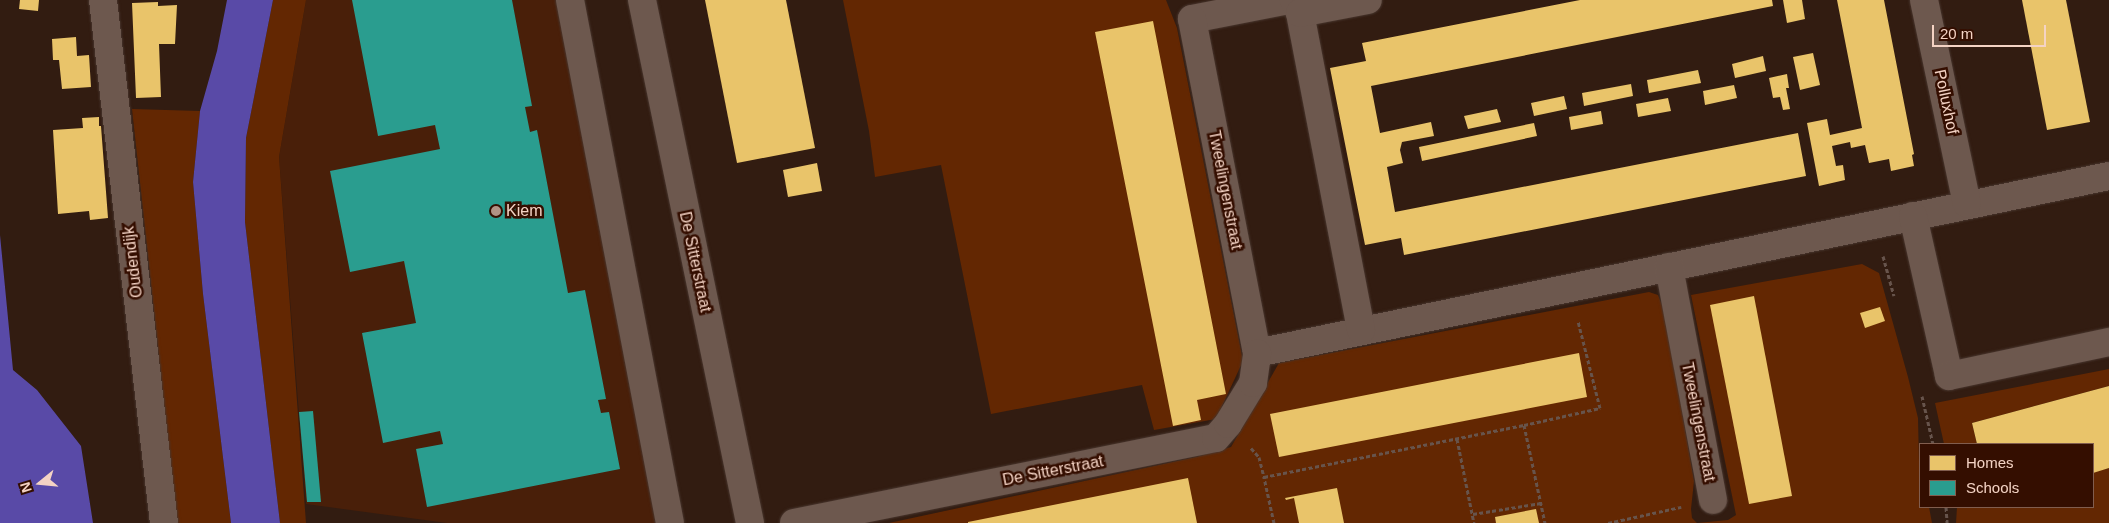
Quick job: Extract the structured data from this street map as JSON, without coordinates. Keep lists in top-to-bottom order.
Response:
{
  "streets": {
    "street": [
      "Polluxhof",
      "Tweelingenstraat",
      "Oudendijk",
      "De Sitterstraat"
    ]
  },
  "crossings": [
    ["Tweelingenstraat", "De Sitterstraat"]
  ],
  "places": ["Kiem"],
  "legend": ["Homes", "Schools"],
  "scale_bar": "20 m",
  "north": "left"
}
